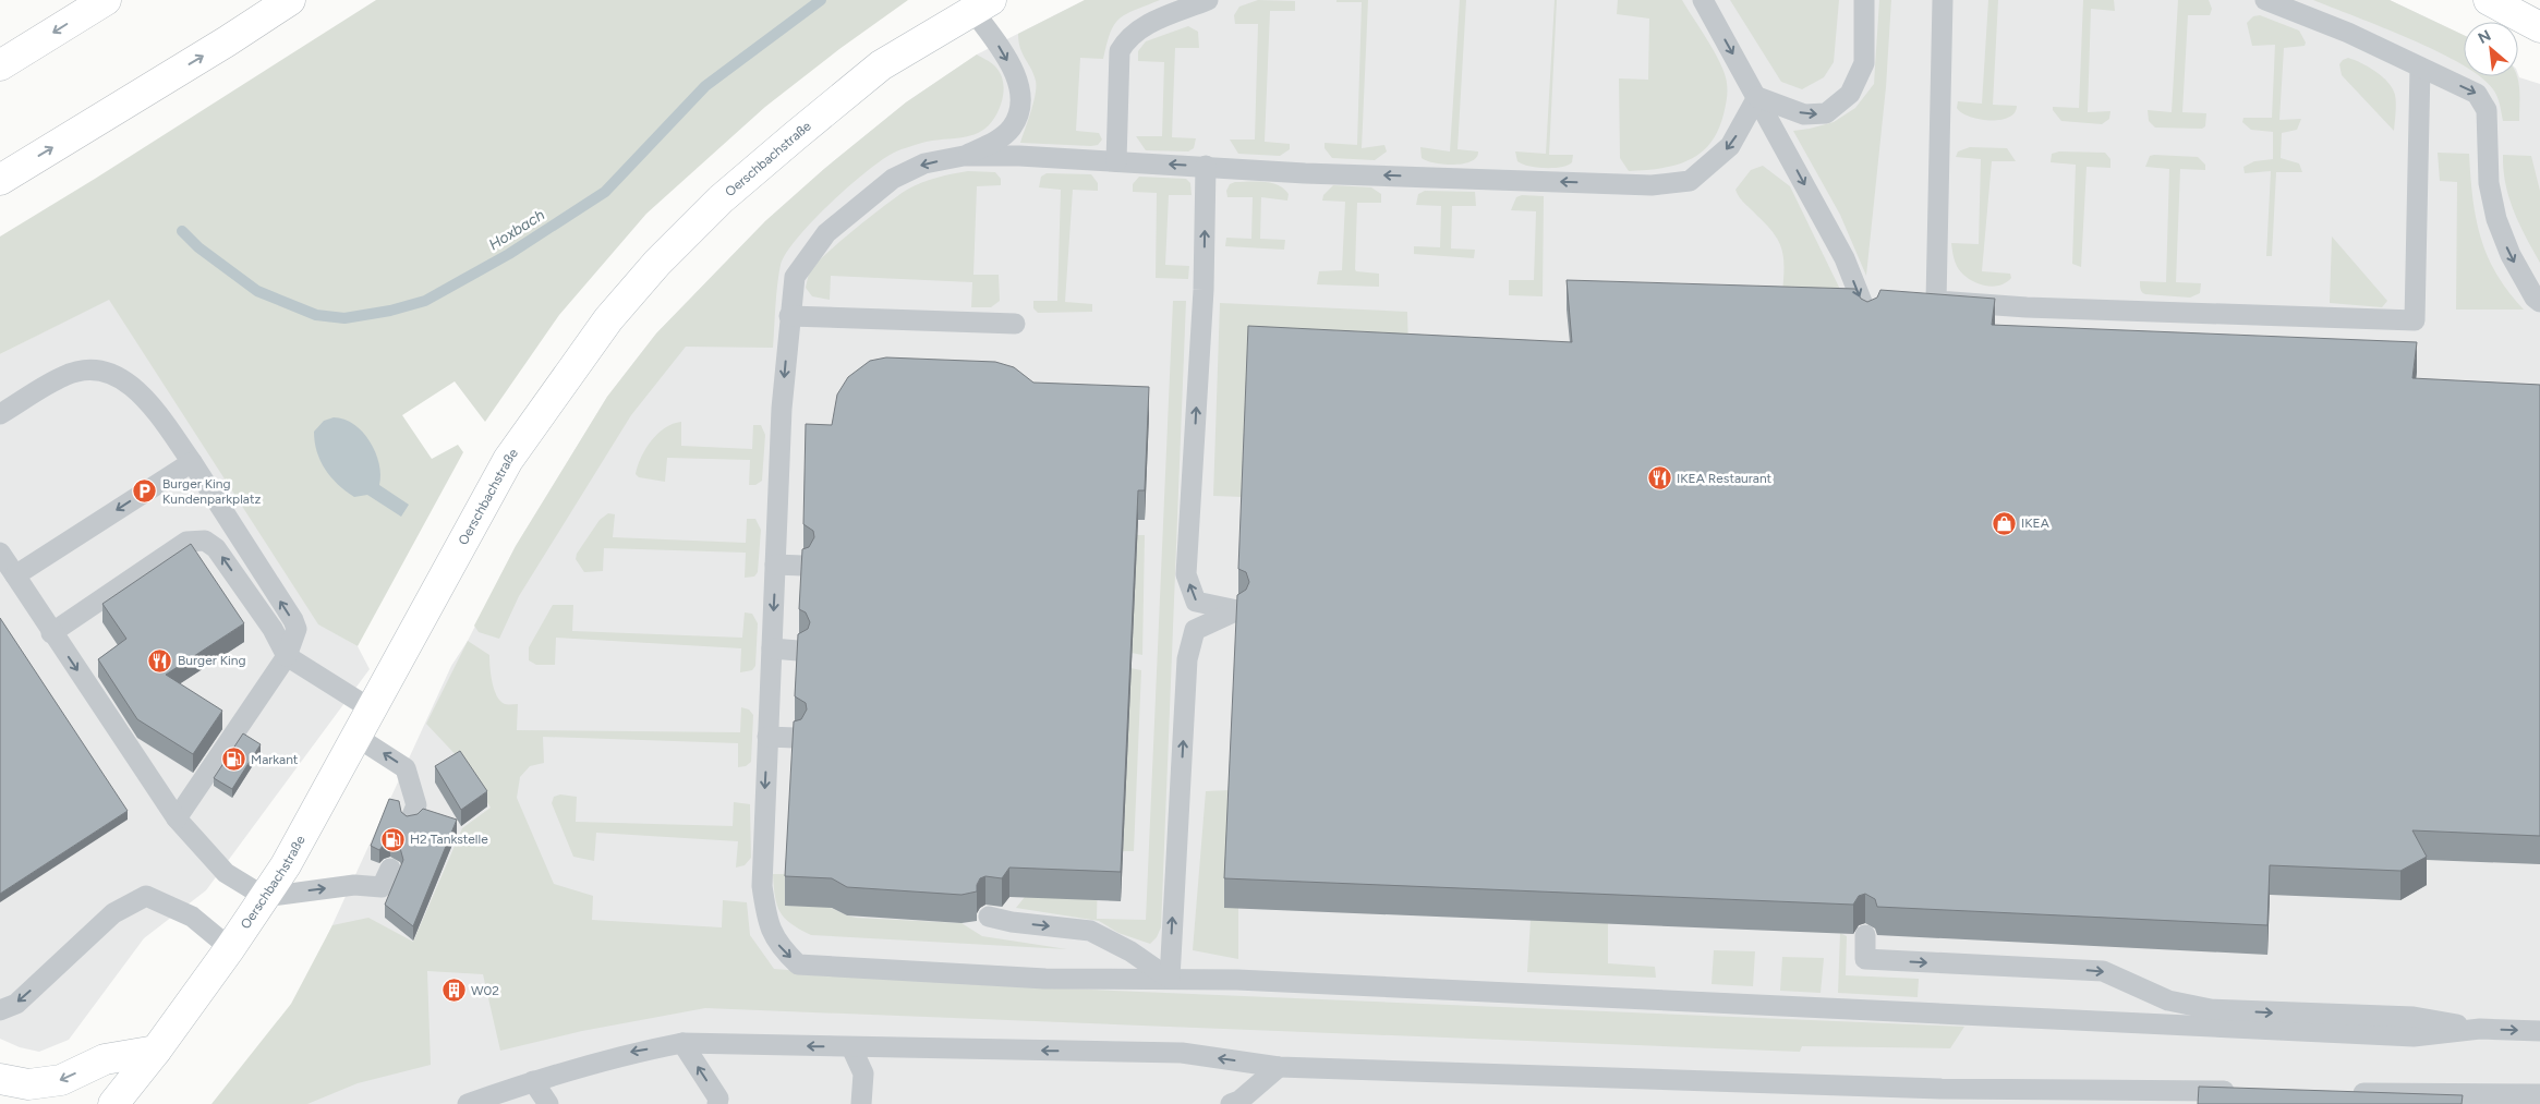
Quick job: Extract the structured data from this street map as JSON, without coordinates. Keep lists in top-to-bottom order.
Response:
{
  "streets": {
    "main road": ["Oerschbachstraße"]
  },
  "water": ["Hoxbach"],
  "places": {
    "restaurant": ["IKEA Restaurant", "Burger King"],
    "parking": ["Burger King Kundenparkplatz"],
    "shop": ["IKEA"],
    "fuel station": ["Markant", "H2 Tankstelle"],
    "building": ["W02"]
  },
  "north": "top left"
}
